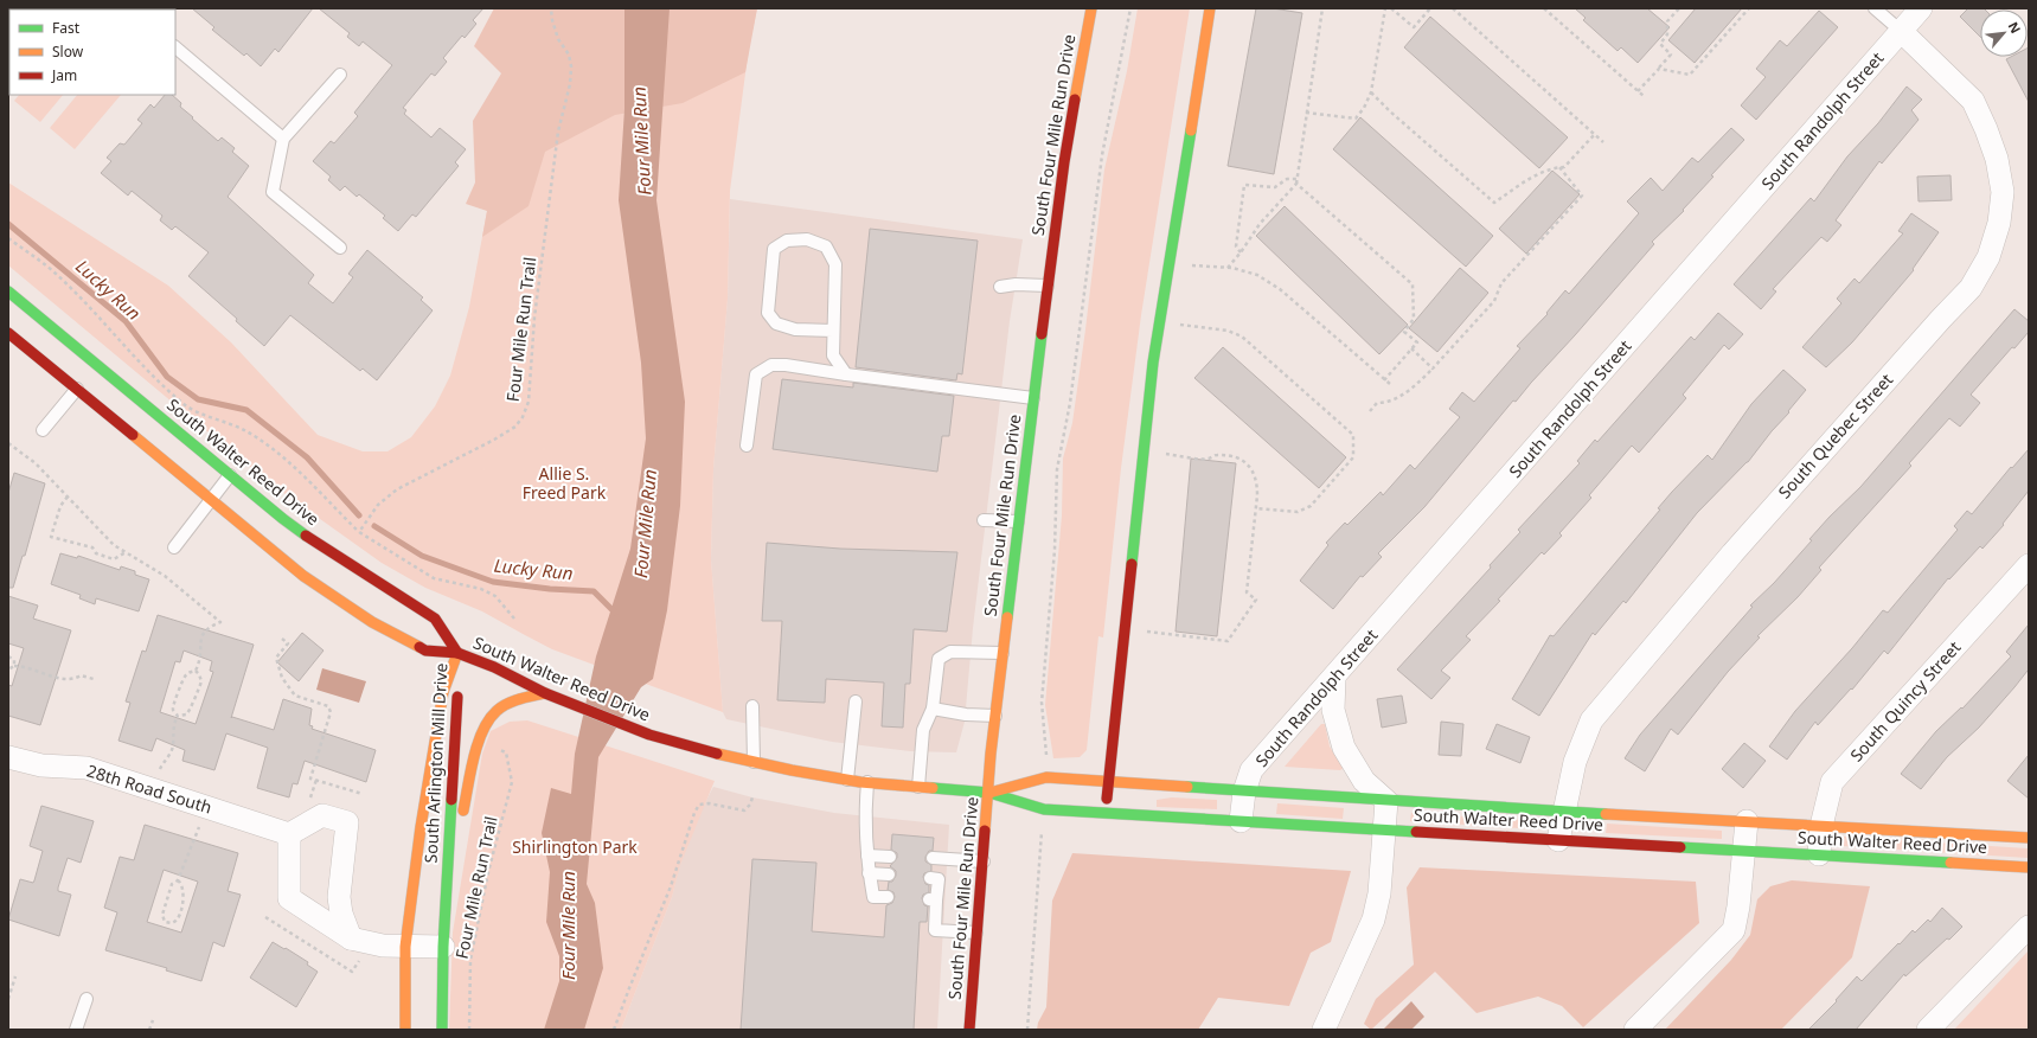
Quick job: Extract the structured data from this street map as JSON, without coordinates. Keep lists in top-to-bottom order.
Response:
{
  "streets": {
    "main road": ["South Four Mile Run Drive", "South Walter Reed Drive", "South Arlington Mill Drive"],
    "street": [
      "South Randolph Street",
      "South Quebec Street",
      "South Quincy Street",
      "28th Road South"
    ],
    "path": ["Four Mile Run Trail"]
  },
  "crossings": [
    ["South Randolph Street", "South Quebec Street"],
    ["South Randolph Street", "South Walter Reed Drive"],
    ["South Four Mile Run Drive", "South Walter Reed Drive"],
    ["South Quebec Street", "South Walter Reed Drive"],
    ["South Walter Reed Drive", "South Quincy Street"],
    ["South Walter Reed Drive", "South Arlington Mill Drive"]
  ],
  "water": ["Four Mile Run", "Lucky Run"],
  "parks": ["Allie S. Freed Park", "Shirlington Park"],
  "legend": ["Fast", "Slow", "Jam"],
  "north": "top right"
}
